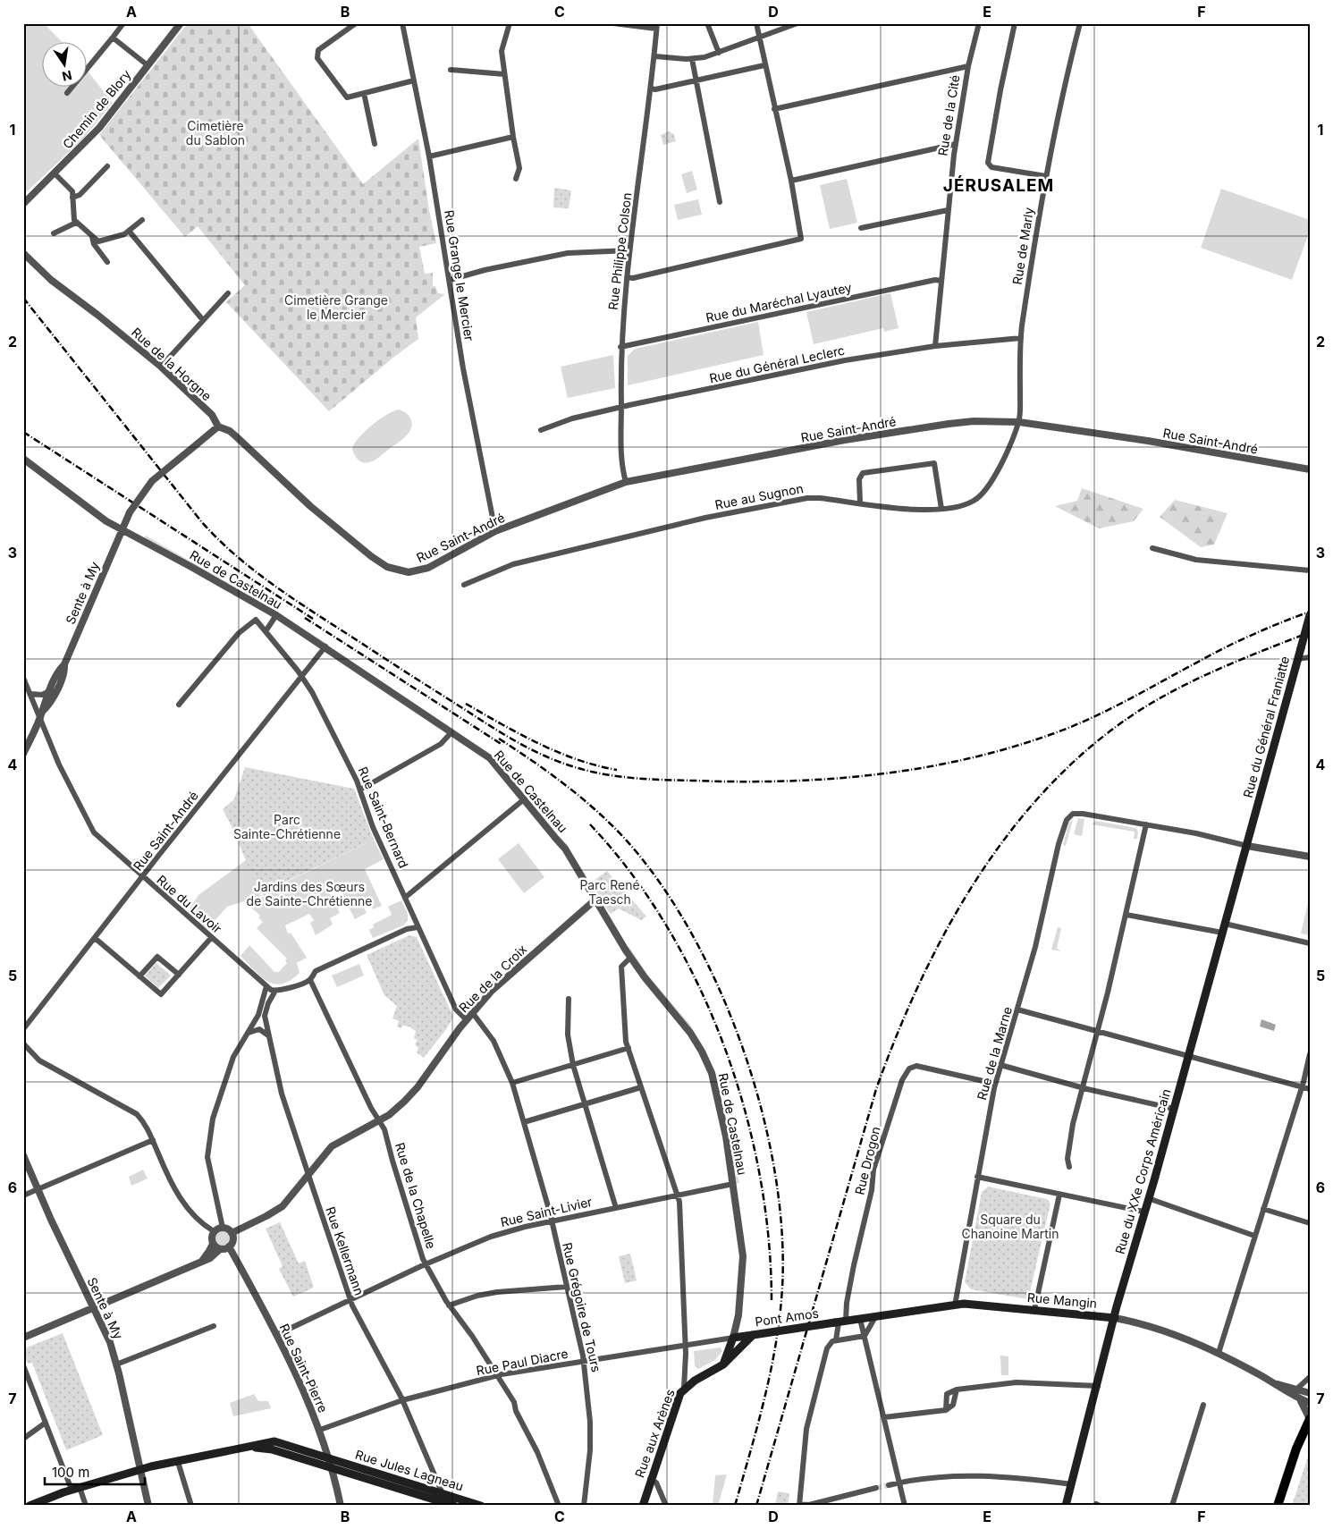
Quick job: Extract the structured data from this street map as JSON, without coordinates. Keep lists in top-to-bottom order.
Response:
{
  "streets": {
    "main road": [
      "Rue du Général Franiatte",
      "Rue du XXe Corps Américain",
      "Rue Mangin",
      "Pont Amos",
      "Rue aux Arènes",
      "Rue Jules Lagneau"
    ],
    "street": [
      "Chemin de Blory",
      "Rue de la Cité",
      "Rue de Marly",
      "Rue Philippe Colson",
      "Rue Grange le Mercier",
      "Rue du Maréchal Lyautey",
      "Rue de la Horgne",
      "Rue du Général Leclerc",
      "Rue Saint-André",
      "Rue au Sugnon",
      "Rue de Castelnau",
      "Sente à My",
      "Rue Saint-Bernard",
      "Rue du Lavoir",
      "Rue de la Croix",
      "Rue de la Marne",
      "Rue Drogon",
      "Rue de la Chapelle",
      "Rue Saint-Livier",
      "Rue Kellermann",
      "Rue Grégoire de Tours",
      "Rue Paul Diacre",
      "Rue Saint-Pierre"
    ]
  },
  "crossings": [
    ["Rue de la Cité", "Rue du Maréchal Lyautey"],
    ["Rue de la Cité", "Rue du Général Leclerc"],
    ["Rue de Marly", "Rue du Général Leclerc"],
    ["Rue de Marly", "Rue Saint-André"],
    ["Rue de Marly", "Rue au Sugnon"],
    ["Rue Philippe Colson", "Rue du Maréchal Lyautey"],
    ["Rue Philippe Colson", "Rue du Général Leclerc"],
    ["Rue Philippe Colson", "Rue Saint-André"],
    ["Rue Grange le Mercier", "Rue Saint-André"],
    ["Rue de la Horgne", "Rue Saint-André"],
    ["Rue de la Horgne", "Sente à My"],
    ["Rue Saint-André", "Rue au Sugnon"],
    ["Rue Saint-André", "Rue de Castelnau"],
    ["Rue Saint-André", "Rue Saint-Bernard"],
    ["Rue Saint-André", "Rue du Lavoir"],
    ["Rue de Castelnau", "Sente à My"],
    ["Rue de Castelnau", "Rue de la Croix"],
    ["Rue de Castelnau", "Rue Saint-Livier"],
    ["Rue de Castelnau", "Pont Amos"],
    ["Rue de Castelnau", "Rue Paul Diacre"],
    ["Sente à My", "Rue du Lavoir"],
    ["Sente à My", "Rue Jules Lagneau"],
    ["Rue du Général Franiatte", "Rue du XXe Corps Américain"],
    ["Rue Saint-Bernard", "Rue de la Croix"],
    ["Rue de la Croix", "Rue de la Chapelle"],
    ["Rue de la Croix", "Rue Kellermann"],
    ["Rue de la Croix", "Rue Saint-Pierre"],
    ["Rue de la Marne", "Rue Drogon"],
    ["Rue de la Marne", "Rue Mangin"],
    ["Rue Drogon", "Rue Mangin"],
    ["Rue Drogon", "Pont Amos"],
    ["Rue du XXe Corps Américain", "Rue Mangin"],
    ["Rue de la Chapelle", "Rue Saint-Livier"],
    ["Rue de la Chapelle", "Rue Paul Diacre"],
    ["Rue Saint-Livier", "Rue Kellermann"],
    ["Rue Saint-Livier", "Rue Grégoire de Tours"],
    ["Rue Saint-Livier", "Rue Saint-Pierre"],
    ["Rue Kellermann", "Rue Paul Diacre"],
    ["Rue Kellermann", "Rue Jules Lagneau"],
    ["Rue Mangin", "Pont Amos"],
    ["Rue Grégoire de Tours", "Rue Paul Diacre"],
    ["Pont Amos", "Rue Paul Diacre"],
    ["Pont Amos", "Rue aux Arènes"],
    ["Rue Paul Diacre", "Rue Saint-Pierre"],
    ["Rue Saint-Pierre", "Rue Jules Lagneau"]
  ],
  "districts": ["JÉRUSALEM"],
  "parks": [
    "Cimetière du Sablon",
    "Cimetière Grange le Mercier",
    "Parc Sainte-Chrétienne",
    "Parc René Taesch",
    "Jardins des Sœurs de Sainte-Chrétienne",
    "Square du Chanoine Martin"
  ],
  "scale_bar": "100 m",
  "north": "bottom",
  "grid": {
    "columns": [
      "A",
      "B",
      "C",
      "D",
      "E",
      "F"
    ],
    "rows": [
      "1",
      "2",
      "3",
      "4",
      "5",
      "6",
      "7"
    ]
  }
}
